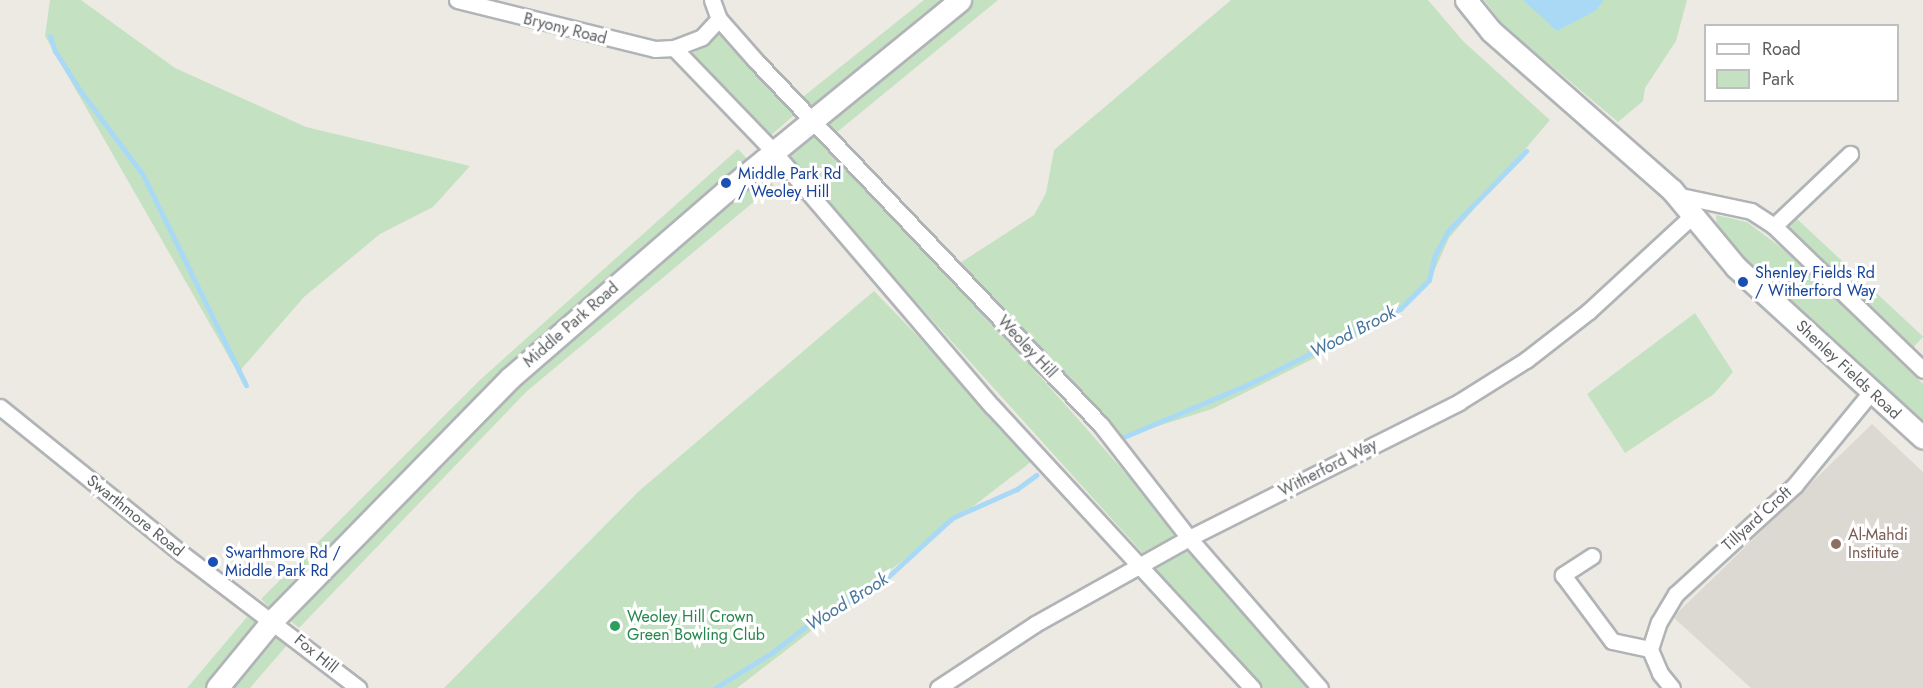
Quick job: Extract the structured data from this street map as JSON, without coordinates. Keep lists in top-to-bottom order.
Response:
{
  "streets": {
    "street": [
      "Bryony Road",
      "Middle Park Road",
      "Weoley Hill",
      "Shenley Fields Road",
      "Witherford Way",
      "Swarthmore Road",
      "Tillyard Croft",
      "Fox Hill"
    ]
  },
  "crossings": [
    ["Bryony Road", "Weoley Hill"],
    ["Middle Park Road", "Weoley Hill"],
    ["Middle Park Road", "Swarthmore Road"],
    ["Middle Park Road", "Fox Hill"],
    ["Weoley Hill", "Witherford Way"],
    ["Shenley Fields Road", "Witherford Way"],
    ["Shenley Fields Road", "Tillyard Croft"],
    ["Swarthmore Road", "Fox Hill"]
  ],
  "water": ["Wood Brook"],
  "places": [
    "Middle Park Rd / Weoley Hill",
    "Shenley Fields Rd / Witherford Way",
    "Al-Mahdi Institute",
    "Swarthmore Rd / Middle Park Rd",
    "Weoley Hill Crown Green Bowling Club"
  ],
  "legend": ["Road", "Park"]
}
